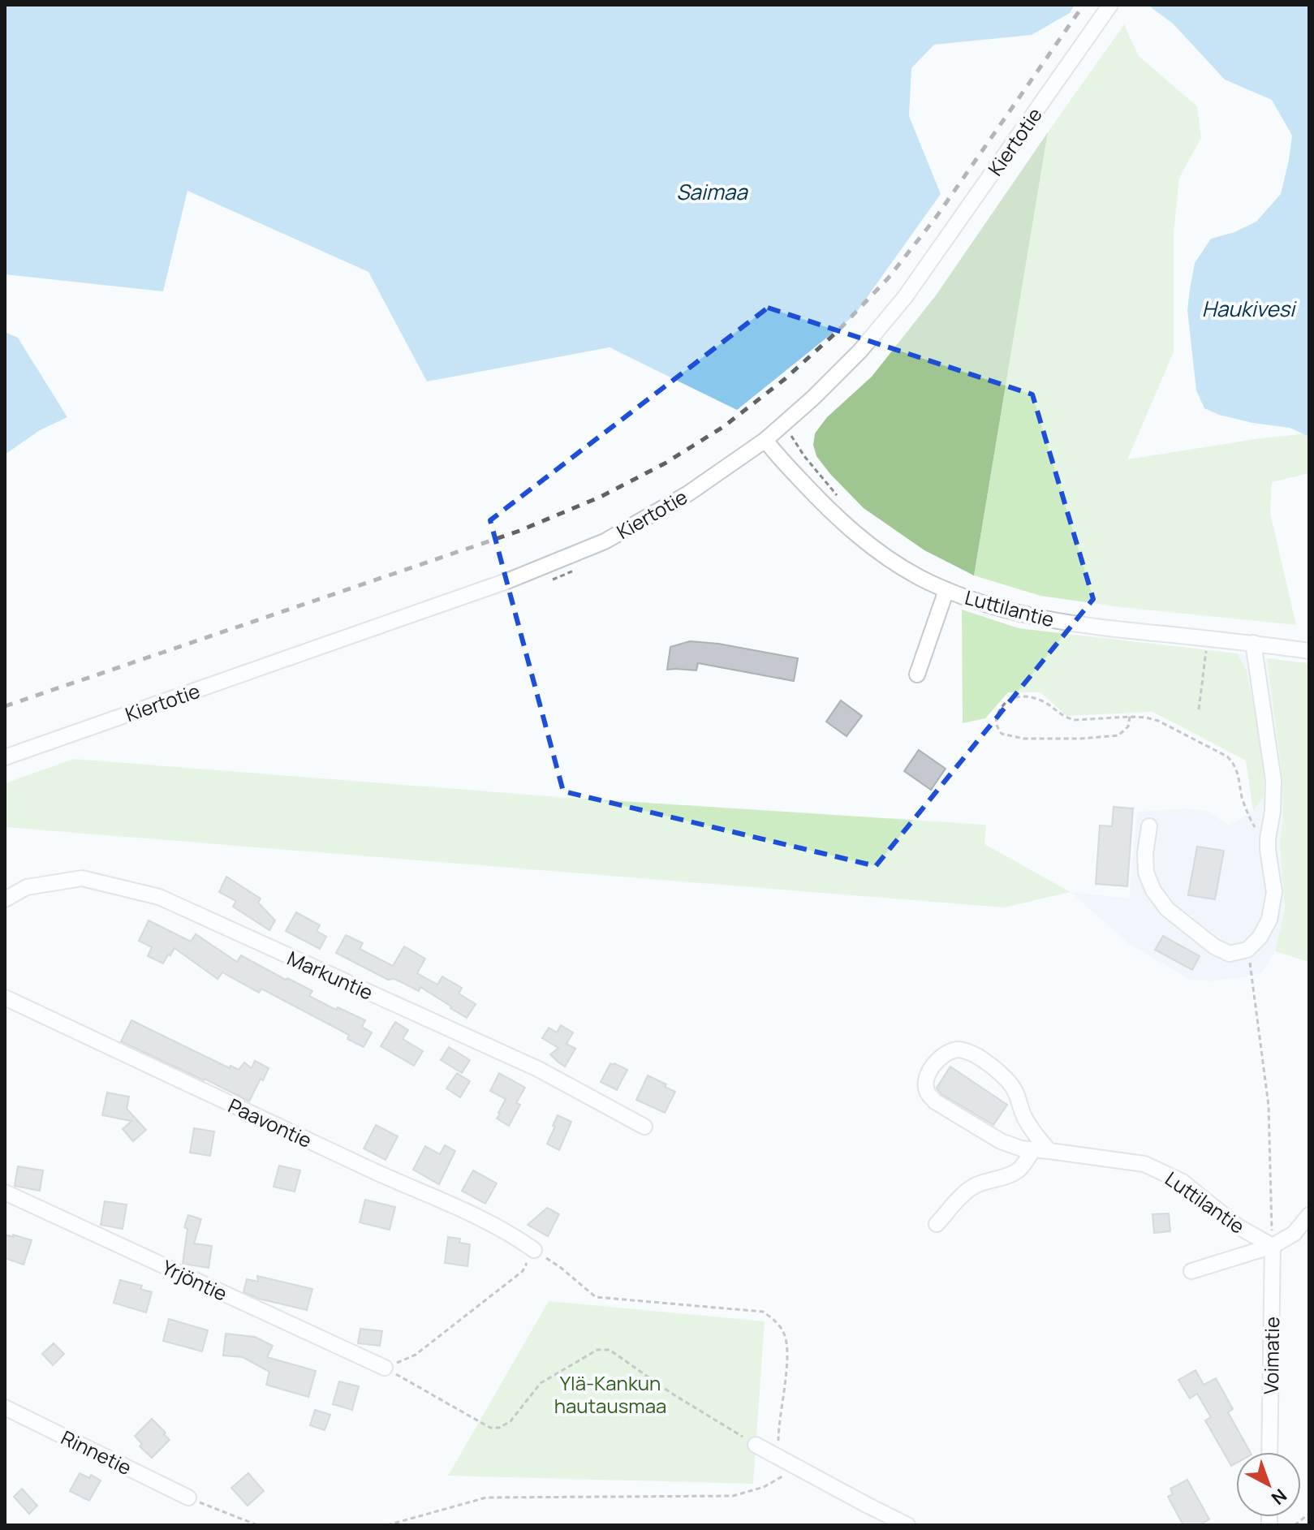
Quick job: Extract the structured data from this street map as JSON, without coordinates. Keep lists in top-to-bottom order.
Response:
{
  "streets": {
    "street": [
      "Kiertotie",
      "Luttilantie",
      "Markuntie",
      "Paavontie",
      "Yrjöntie",
      "Voimatie",
      "Rinnetie"
    ]
  },
  "crossings": [
    ["Kiertotie", "Luttilantie"],
    ["Luttilantie", "Voimatie"]
  ],
  "water": ["Saimaa", "Haukivesi"],
  "parks": ["Ylä-Kankun hautausmaa"],
  "north": "bottom right"
}
